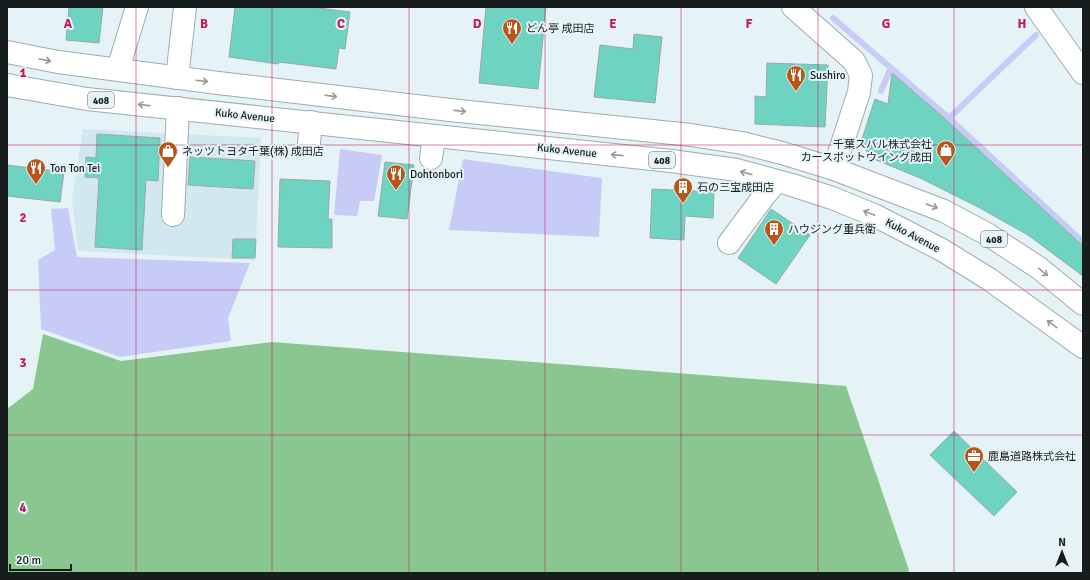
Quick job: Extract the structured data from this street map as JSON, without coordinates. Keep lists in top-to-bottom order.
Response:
{
  "streets": {
    "main road": ["408", "Kuko Avenue"]
  },
  "places": {
    "restaurant": [
      "どん亭 成田店",
      "Sushiro",
      "Ton Ton Tei",
      "Dohtonbori"
    ],
    "shop": ["千葉スバル株式会社 カースポットウイング成田", "ネッツトヨタ千葉(株) 成田店"],
    "building": ["石の三宝成田店", "ハウジング重兵衛"],
    "office": ["鹿島道路株式会社"]
  },
  "scale_bar": "20 m",
  "north": "top",
  "grid": {
    "columns": [
      "A",
      "B",
      "C",
      "D",
      "E",
      "F",
      "G",
      "H"
    ],
    "rows": [
      "1",
      "2",
      "3",
      "4"
    ]
  }
}
